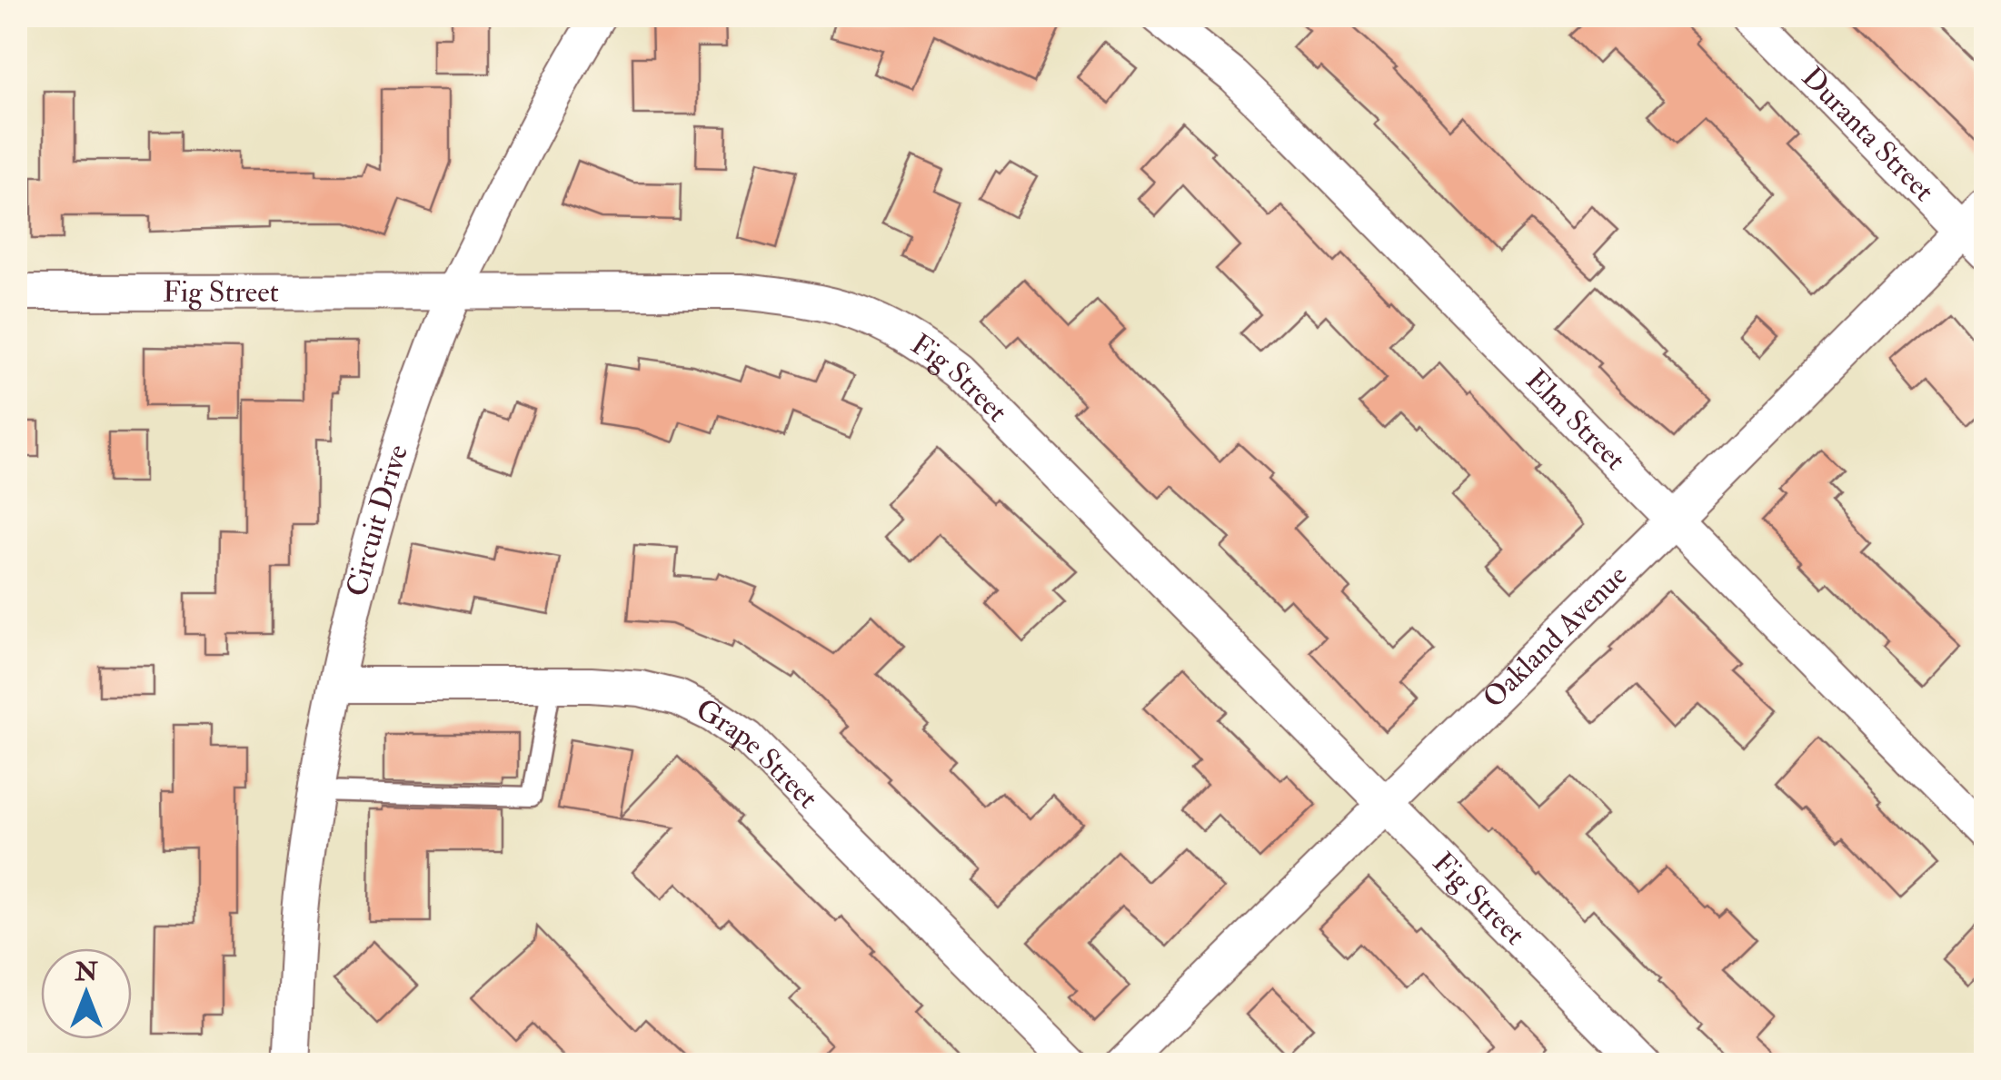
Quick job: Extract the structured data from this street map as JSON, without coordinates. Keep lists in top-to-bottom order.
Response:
{
  "streets": {
    "street": [
      "Duranta Street",
      "Fig Street",
      "Elm Street",
      "Circuit Drive",
      "Oakland Avenue",
      "Grape Street"
    ]
  },
  "crossings": [
    ["Duranta Street", "Oakland Avenue"],
    ["Fig Street", "Circuit Drive"],
    ["Fig Street", "Oakland Avenue"],
    ["Elm Street", "Oakland Avenue"],
    ["Circuit Drive", "Grape Street"]
  ],
  "north": "top"
}
